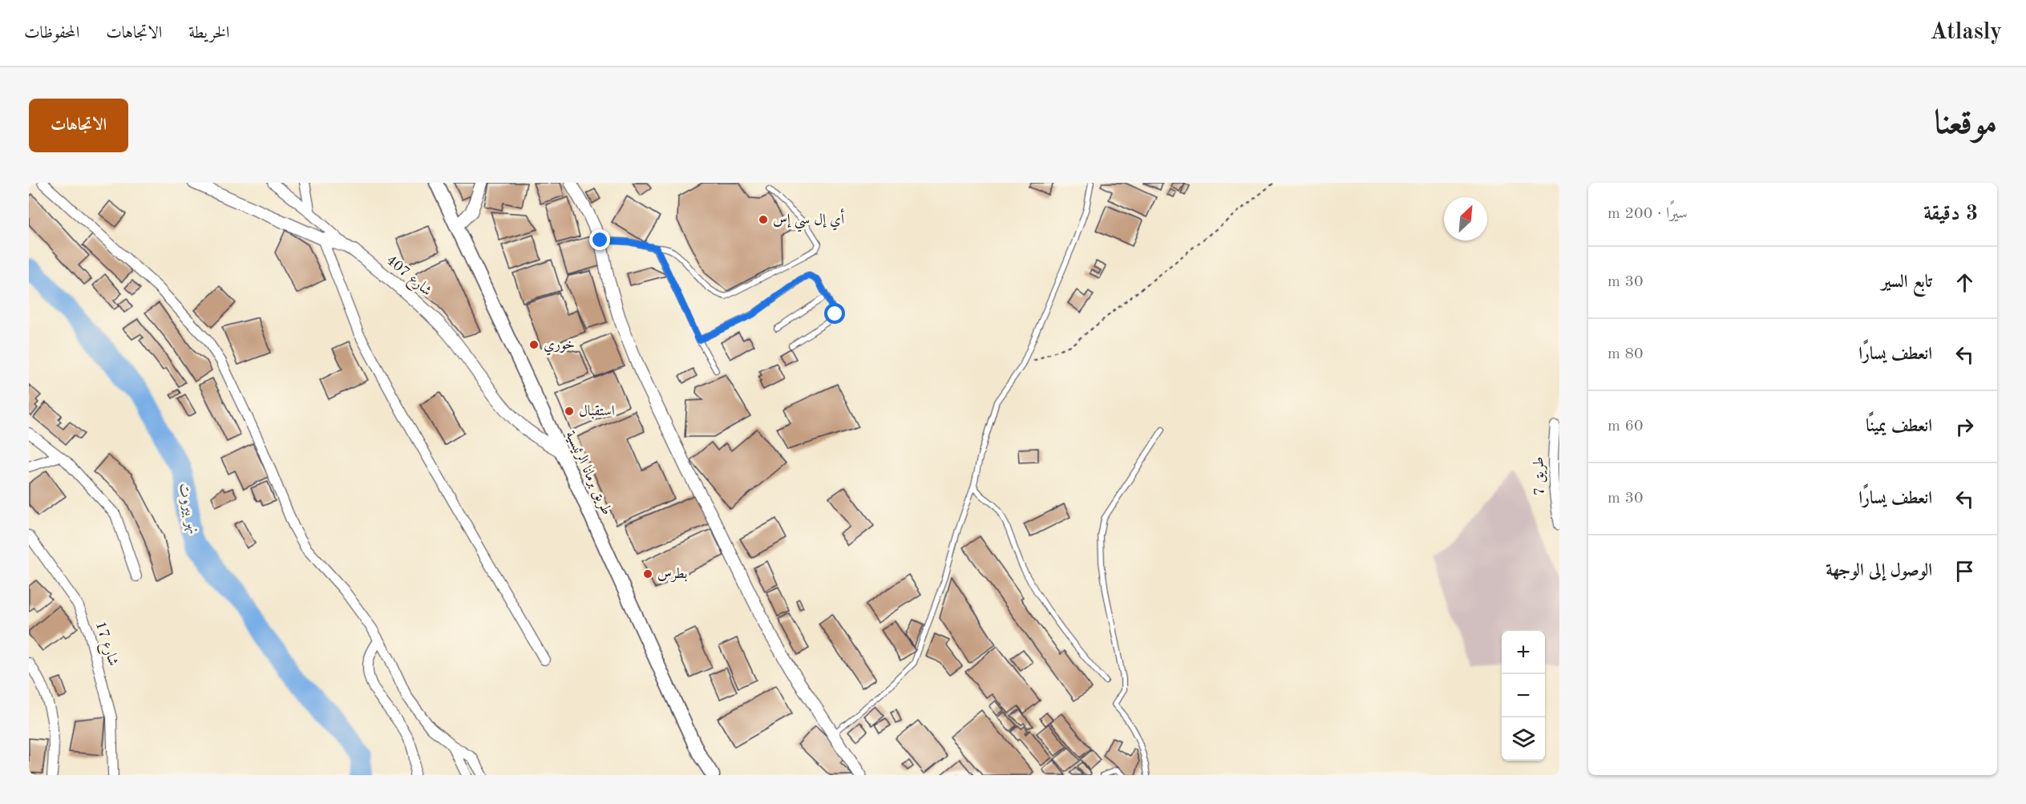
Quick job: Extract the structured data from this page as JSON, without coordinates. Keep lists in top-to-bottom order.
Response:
{
  "streets": {
    "main road": ["طريق برمانا الرئيسية"],
    "street": ["شارع 407", "طريق 7", "شارع 17"]
  },
  "crossings": [
    ["شارع 407", "طريق برمانا الرئيسية"]
  ],
  "water": ["نهر بيروت"],
  "places": [
    "أي إل سي إس",
    "خوري",
    "استقبال",
    "بطرس"
  ],
  "north": "top right",
  "page": {
    "header": "Atlasly",
    "nav": ["الخريطة", "الاتجاهات", "المحفوظات"],
    "title": "موقعنا",
    "buttons": "الاتجاهات",
    "heading": ["3 دقيقة", "سيرًا · 200 m"],
    "list": [
      ["تابع السير", "30 m"],
      ["انعطف يسارًا", "80 m"],
      ["انعطف يمينًا", "60 m"],
      ["انعطف يسارًا", "30 m"],
      "الوصول إلى الوجهة"
    ],
    "map_buttons": ["+", "−"]
  }
}
